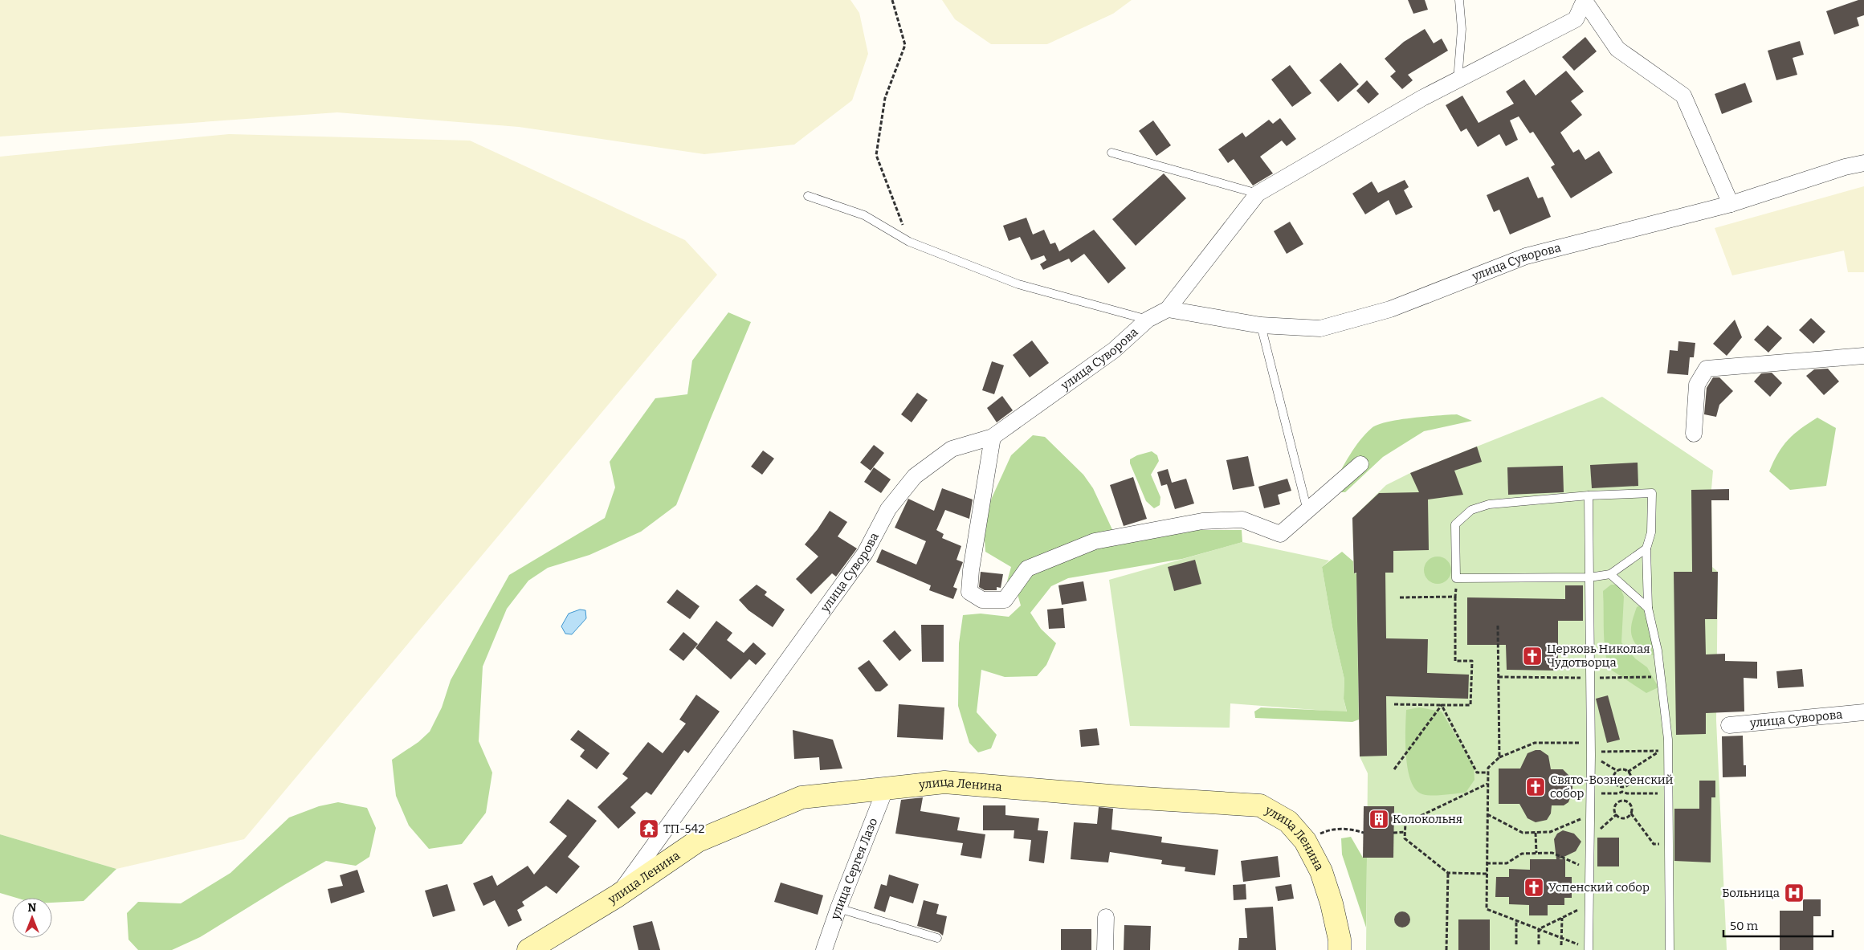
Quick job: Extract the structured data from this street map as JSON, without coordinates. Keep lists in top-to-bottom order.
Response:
{
  "streets": {
    "main road": ["улица Ленина"],
    "street": ["улица Суворова", "улица Сергея Лазо"]
  },
  "crossings": [
    ["улица Суворова", "улица Ленина"],
    ["улица Ленина", "улица Сергея Лазо"]
  ],
  "places": {
    "church": ["Церковь Николая Чудотворца", "Свято-Вознесенский собор", "Успенский собор"],
    "building": ["Колокольня"],
    "temple": ["ТП-542"],
    "hospital": ["Больница"]
  },
  "scale_bar": "50 m",
  "north": "top"
}
